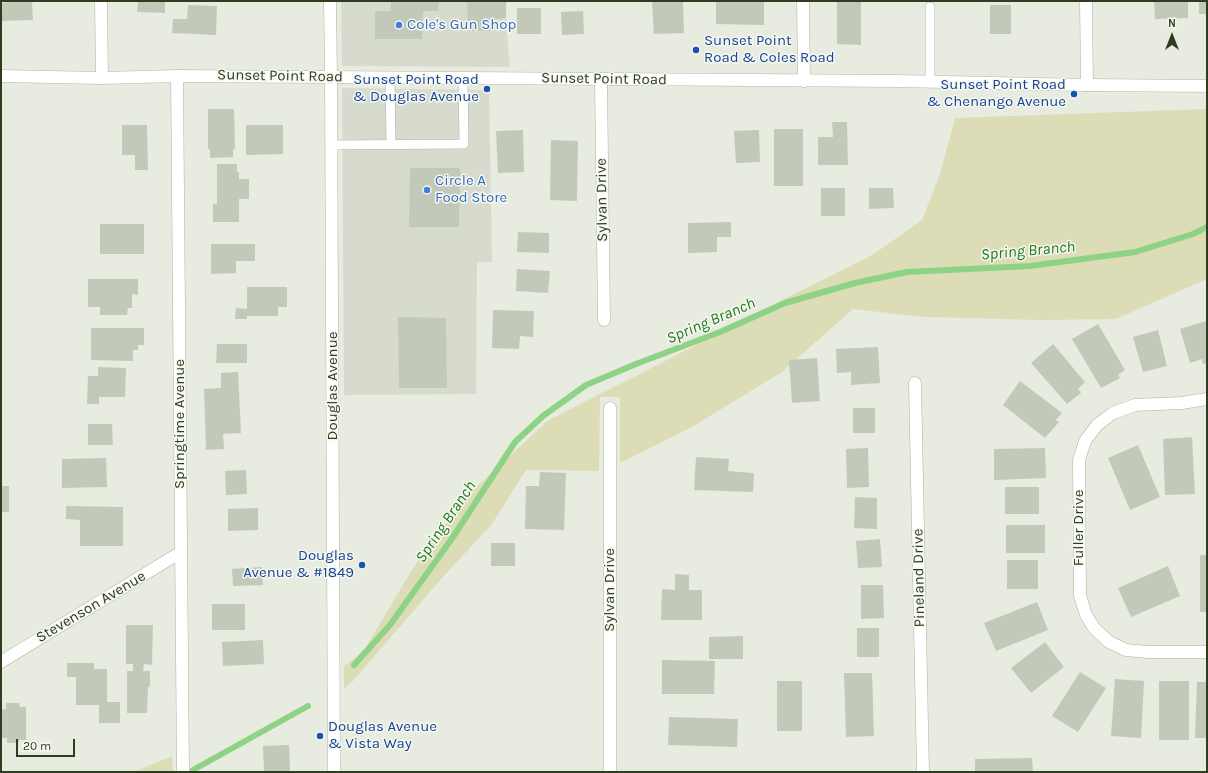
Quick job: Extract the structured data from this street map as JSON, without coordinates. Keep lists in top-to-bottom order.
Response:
{
  "streets": {
    "street": [
      "Sunset Point Road",
      "Sylvan Drive",
      "Douglas Avenue",
      "Springtime Avenue",
      "Fuller Drive",
      "Pineland Drive",
      "Stevenson Avenue"
    ]
  },
  "crossings": [
    ["Sunset Point Road", "Sylvan Drive"],
    ["Sunset Point Road", "Douglas Avenue"],
    ["Sunset Point Road", "Springtime Avenue"],
    ["Springtime Avenue", "Stevenson Avenue"]
  ],
  "water": ["Spring Branch"],
  "places": [
    "Cole's Gun Shop",
    "Sunset Point Road & Coles Road",
    "Sunset Point Road & Douglas Avenue",
    "Sunset Point Road & Chenango Avenue",
    "Circle A Food Store",
    "Douglas Avenue & #1849",
    "Douglas Avenue & Vista Way"
  ],
  "scale_bar": "20 m",
  "north": "top"
}
